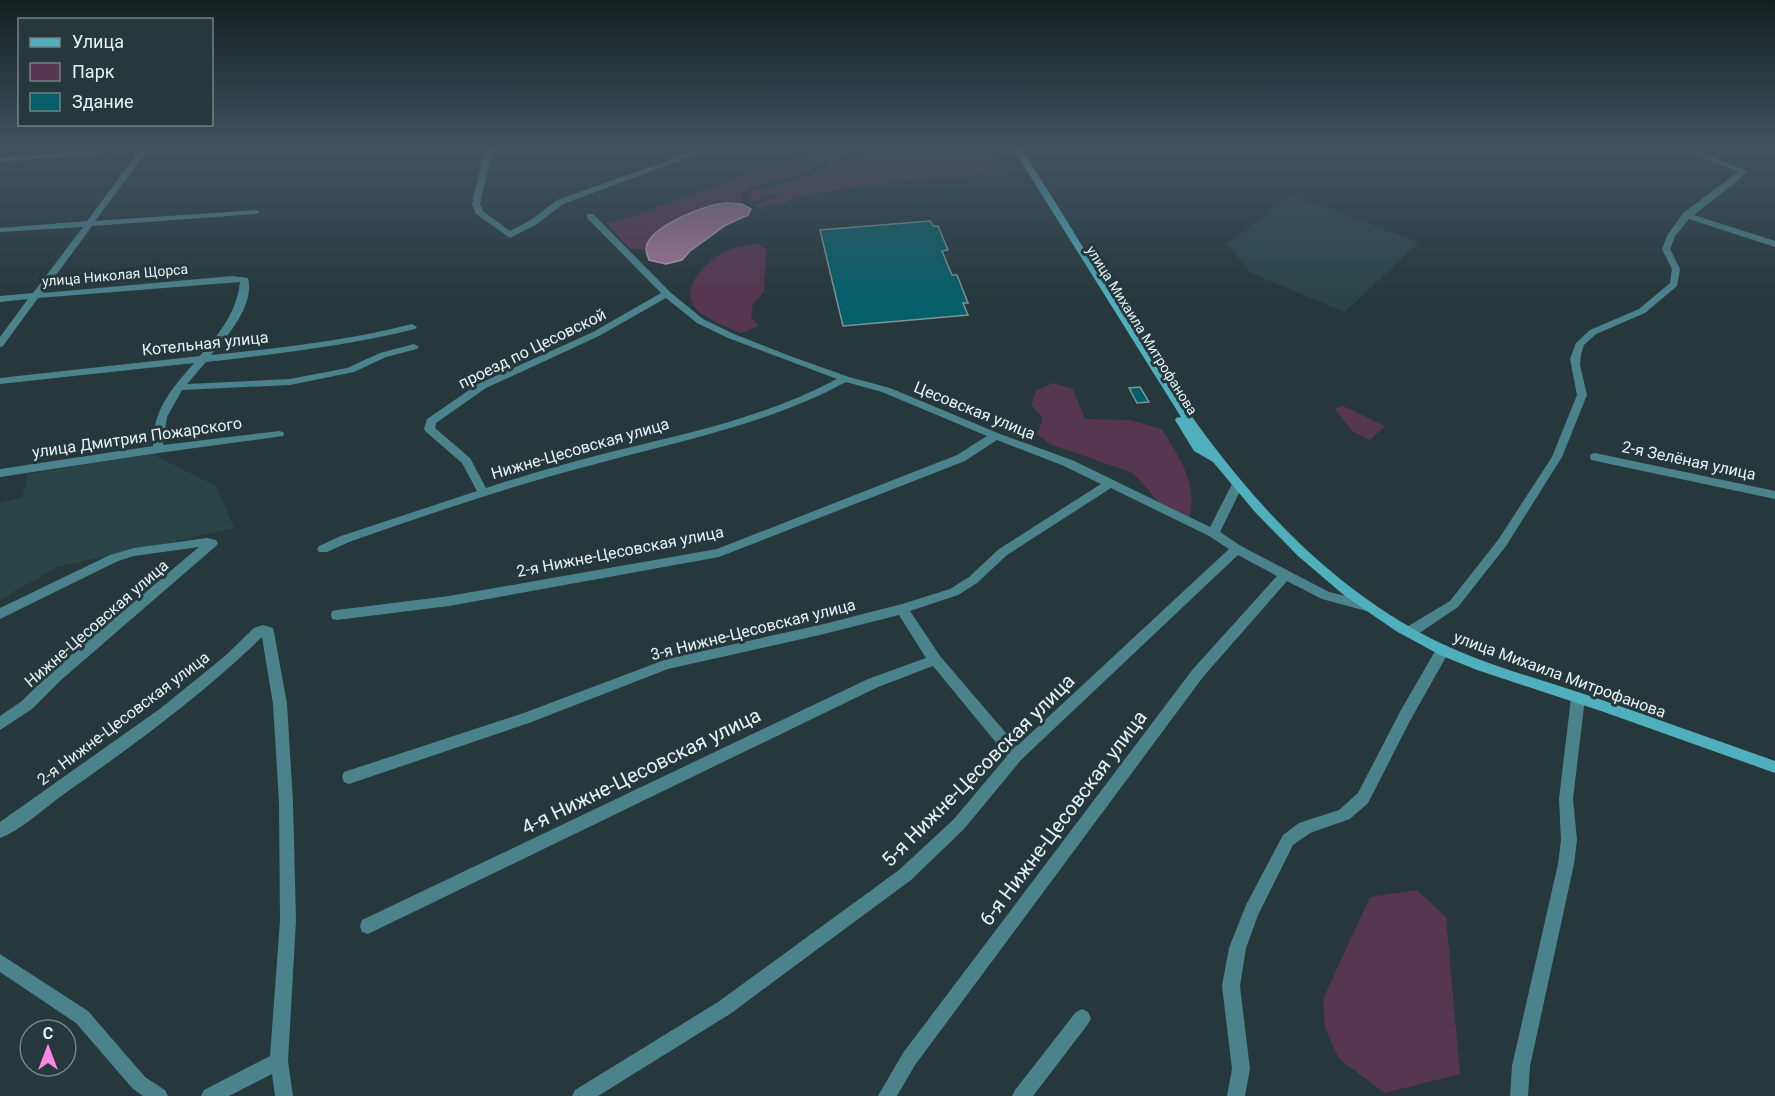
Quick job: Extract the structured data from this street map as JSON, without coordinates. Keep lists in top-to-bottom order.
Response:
{
  "streets": {
    "main road": ["улица Михаила Митрофанова"],
    "street": [
      "улица Николая Щорса",
      "Котельная улица",
      "проезд по Цесовской",
      "Цесовская улица",
      "улица Дмитрия Пожарского",
      "Нижне-Цесовская улица",
      "2-я Зелёная улица",
      "2-я Нижне-Цесовская улица",
      "3-я Нижне-Цесовская улица",
      "5-я Нижне-Цесовская улица",
      "4-я Нижне-Цесовская улица",
      "6-я Нижне-Цесовская улица"
    ]
  },
  "crossings": [
    ["улица Николая Щорса", "Котельная улица"],
    ["улица Михаила Митрофанова", "Цесовская улица"],
    ["проезд по Цесовской", "Цесовская улица"],
    ["проезд по Цесовской", "Нижне-Цесовская улица"],
    ["Цесовская улица", "Нижне-Цесовская улица"],
    ["Цесовская улица", "2-я Нижне-Цесовская улица"],
    ["Цесовская улица", "3-я Нижне-Цесовская улица"],
    ["Цесовская улица", "5-я Нижне-Цесовская улица"],
    ["Цесовская улица", "6-я Нижне-Цесовская улица"]
  ],
  "legend": ["Улица", "Парк", "Здание"],
  "north": "top"
}
